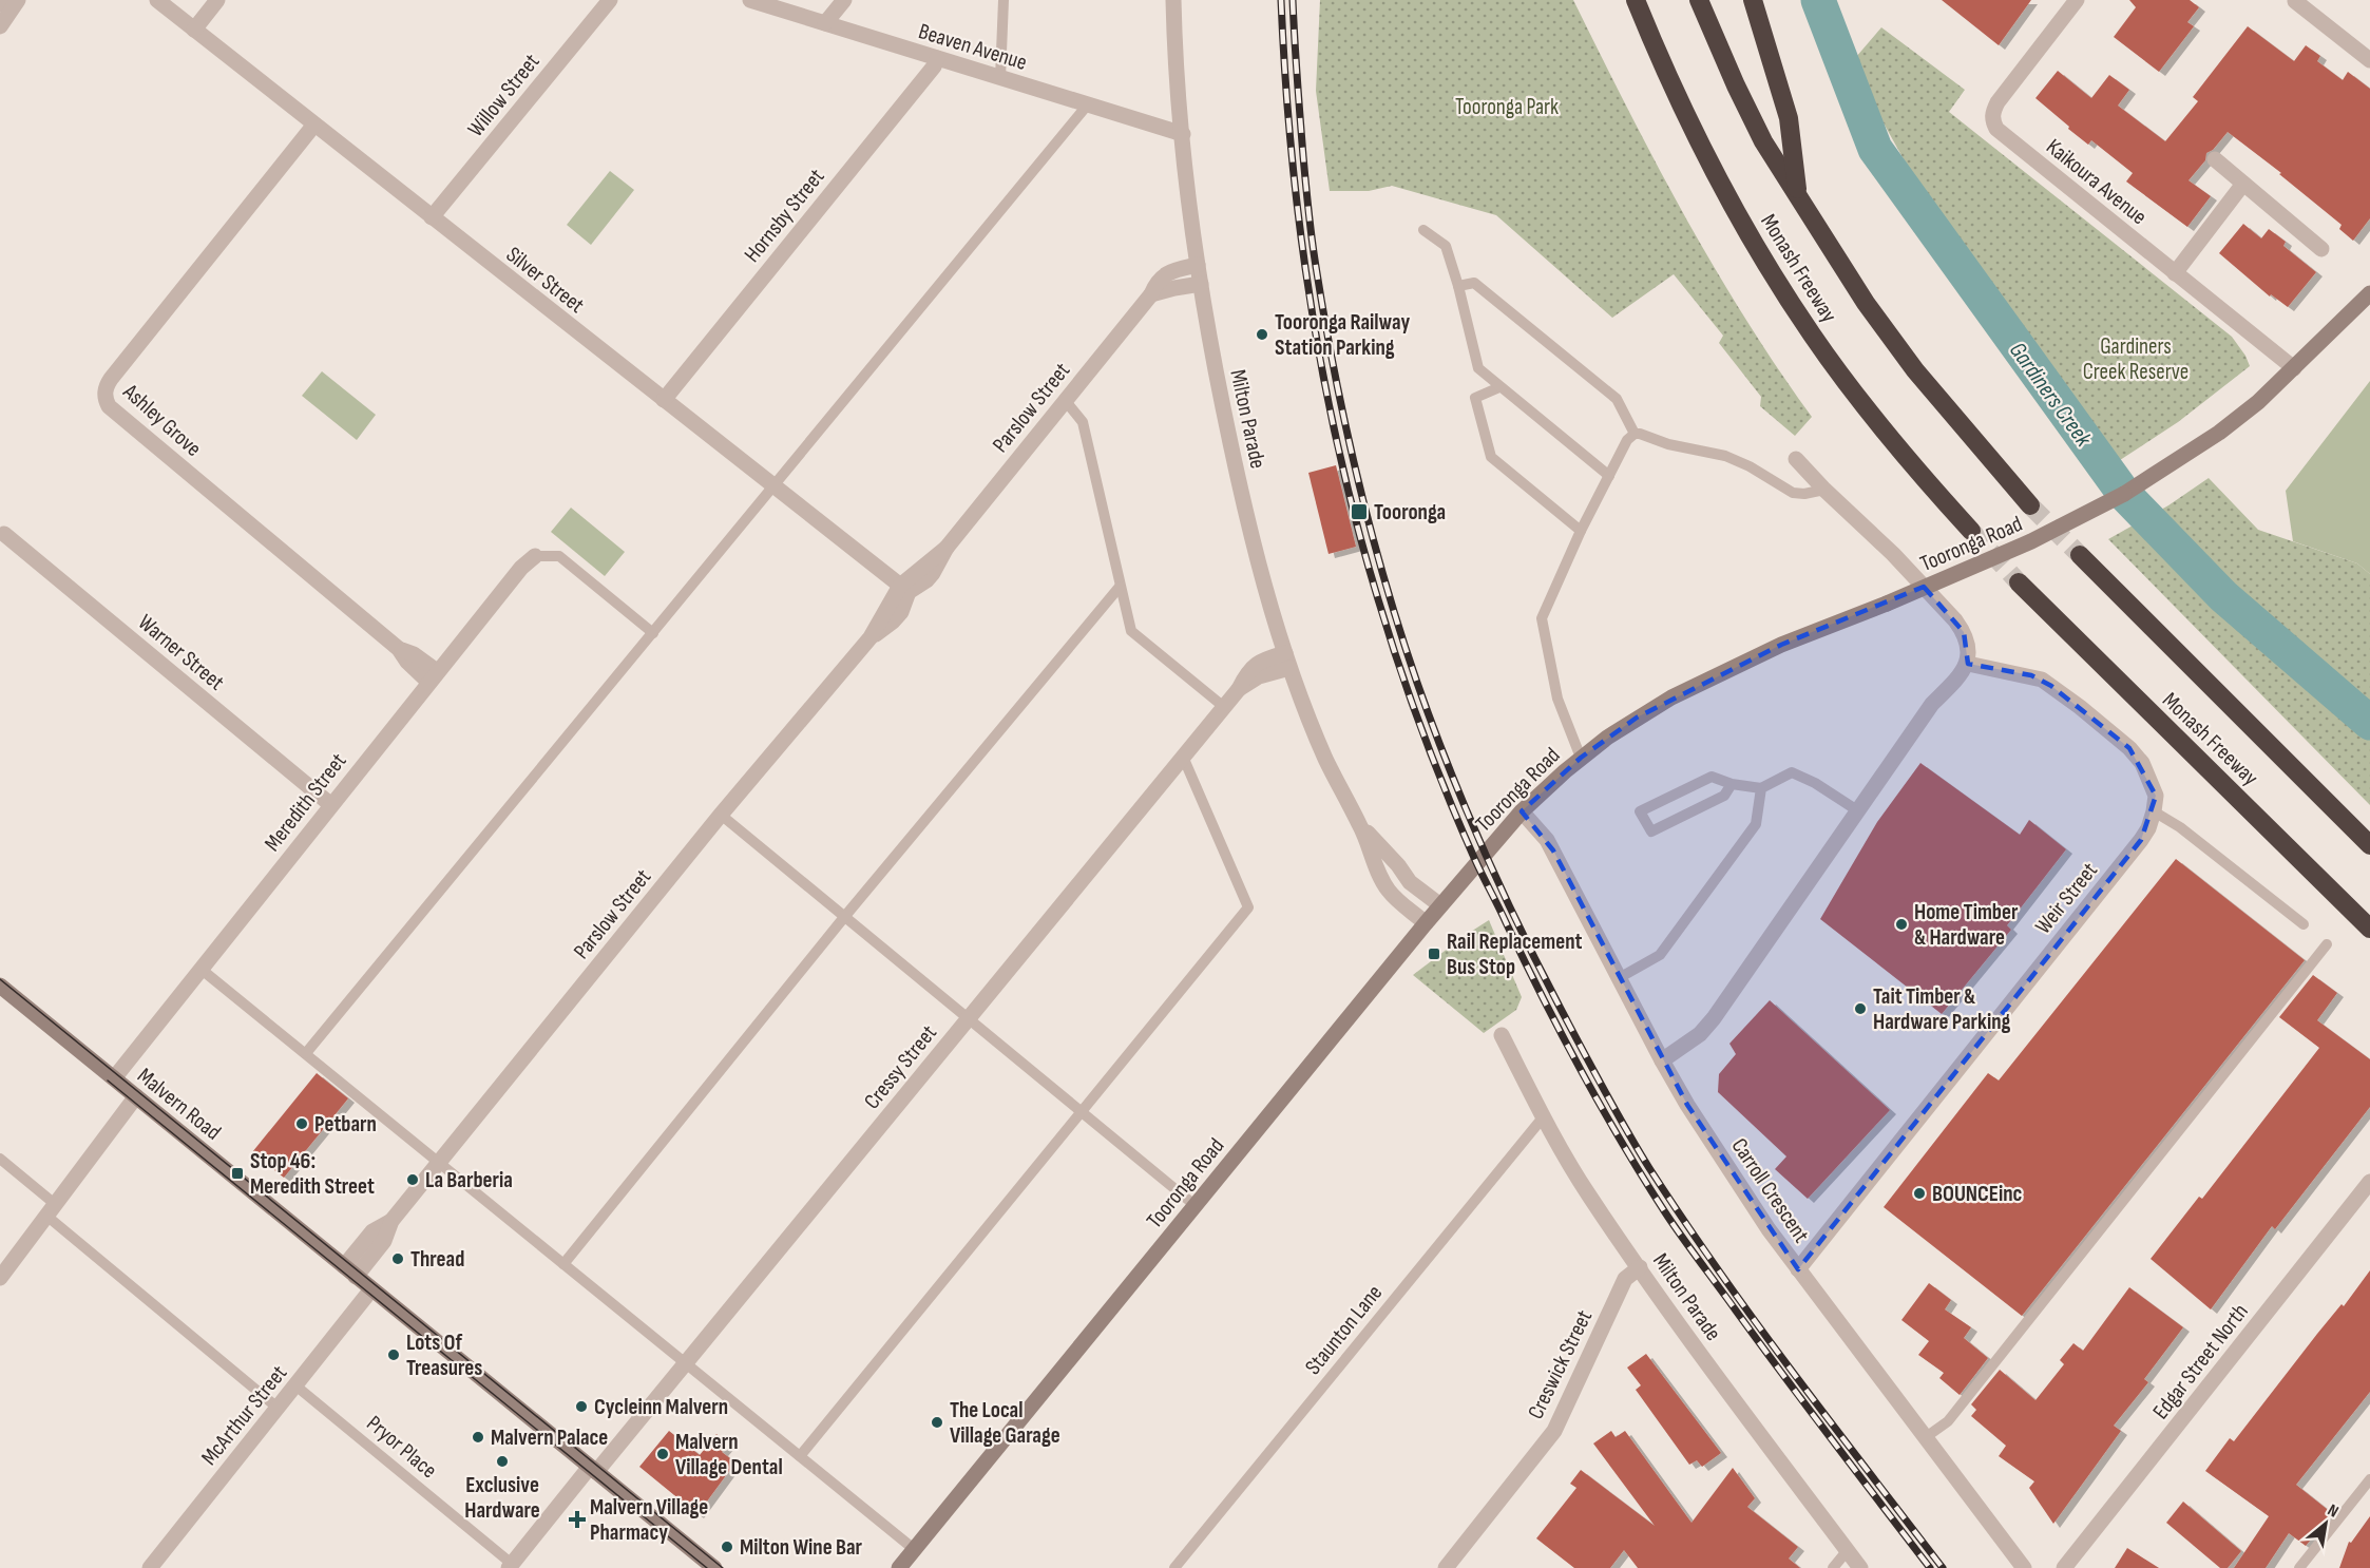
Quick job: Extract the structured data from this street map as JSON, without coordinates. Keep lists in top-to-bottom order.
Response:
{
  "streets": {
    "highway": ["Monash Freeway"],
    "main road": ["Tooronga Road", "Malvern Road"],
    "street": [
      "Beaven Avenue",
      "Willow Street",
      "Kaikoura Avenue",
      "Hornsby Street",
      "Silver Street",
      "Parslow Street",
      "Milton Parade",
      "Ashley Grove",
      "Warner Street",
      "Meredith Street",
      "Weir Street",
      "Cressy Street",
      "Carroll Crescent",
      "Edgar Street North",
      "Creswick Street",
      "McArthur Street"
    ],
    "lane": ["Staunton Lane", "Pryor Place"]
  },
  "crossings": [
    ["Beaven Avenue", "Hornsby Street"],
    ["Beaven Avenue", "Milton Parade"],
    ["Willow Street", "Silver Street"],
    ["Kaikoura Avenue", "Tooronga Road"],
    ["Hornsby Street", "Silver Street"],
    ["Silver Street", "Parslow Street"],
    ["Silver Street", "Ashley Grove"],
    ["Parslow Street", "Milton Parade"],
    ["Parslow Street", "Malvern Road"],
    ["Milton Parade", "Tooronga Road"],
    ["Milton Parade", "Cressy Street"],
    ["Milton Parade", "Staunton Lane"],
    ["Milton Parade", "Creswick Street"],
    ["Ashley Grove", "Meredith Street"],
    ["Tooronga Road", "Carroll Crescent"],
    ["Warner Street", "Meredith Street"],
    ["Meredith Street", "Malvern Road"],
    ["Weir Street", "Carroll Crescent"],
    ["Cressy Street", "Malvern Road"],
    ["Cressy Street", "Pryor Place"],
    ["Malvern Road", "McArthur Street"],
    ["McArthur Street", "Pryor Place"]
  ],
  "water": ["Gardiners Creek"],
  "parks": ["Tooronga Park", "Gardiners Creek Reserve"],
  "places": {
    "other": [
      "Tooronga Railway Station Parking",
      "Home Timber & Hardware",
      "Tait Timber & Hardware Parking",
      "Petbarn",
      "La Barberia",
      "BOUNCEinc",
      "Thread",
      "Lots Of Treasures",
      "Cycleinn Malvern",
      "The Local Village Garage",
      "Malvern Palace",
      "Malvern Village Dental",
      "Exclusive Hardware",
      "Milton Wine Bar"
    ],
    "transit": ["Tooronga", "Rail Replacement Bus Stop", "Stop 46: Meredith Street"],
    "health": ["Malvern Village Pharmacy"]
  },
  "north": "top right"
}
